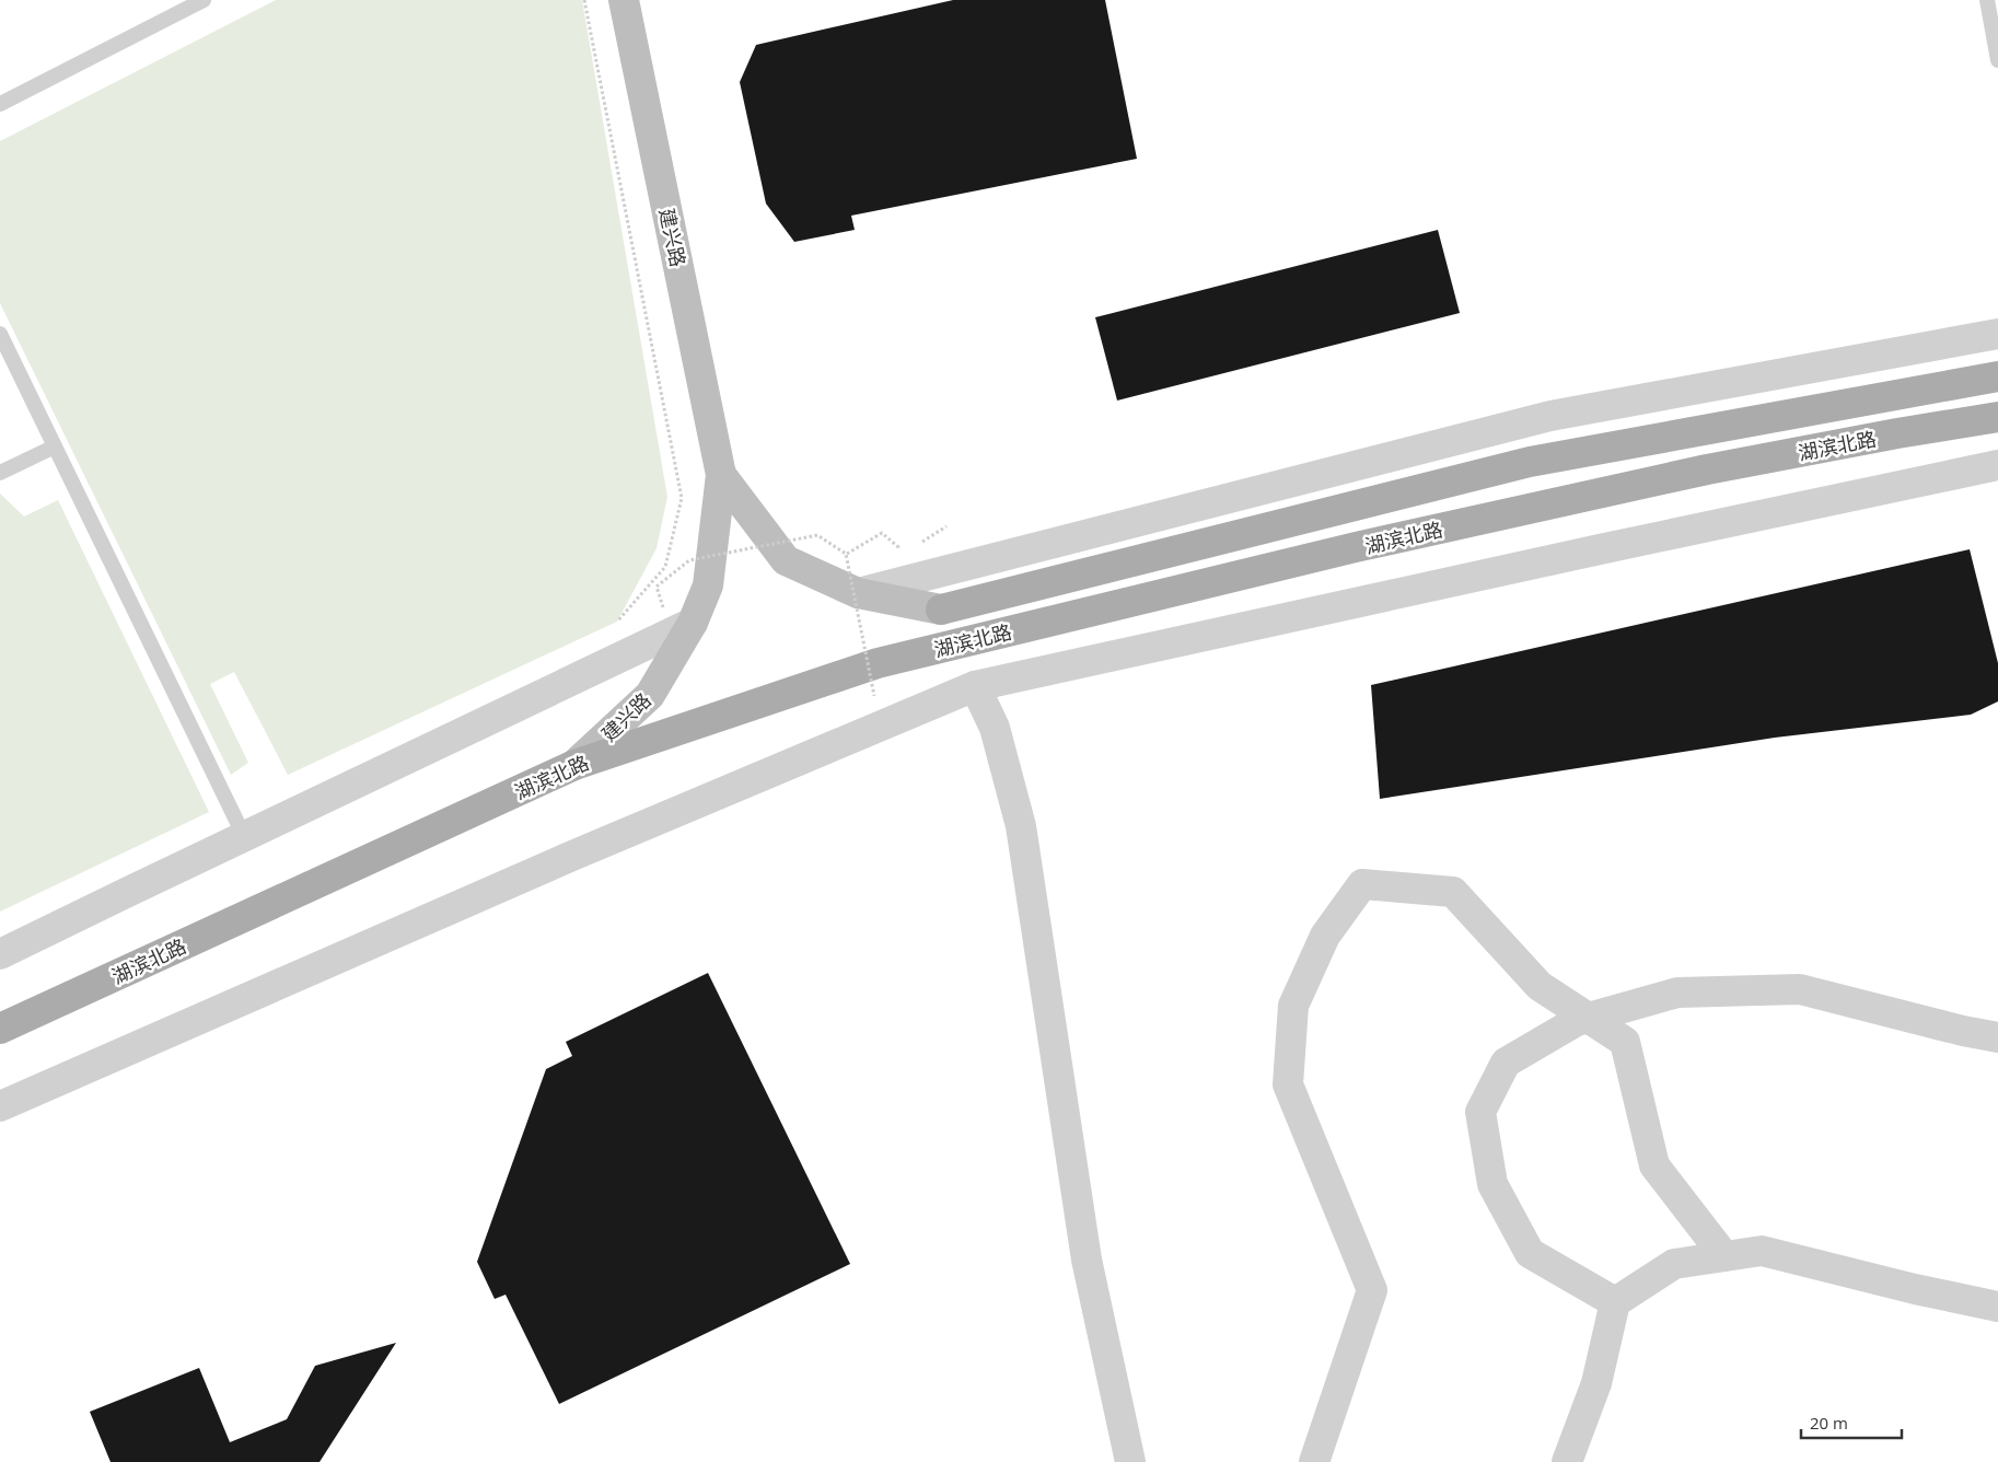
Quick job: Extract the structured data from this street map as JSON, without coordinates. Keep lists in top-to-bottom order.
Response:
{
  "streets": {
    "main road": ["建兴路", "湖滨北路"]
  },
  "crossings": [
    ["建兴路", "湖滨北路"]
  ],
  "scale_bar": "20 m"
}
